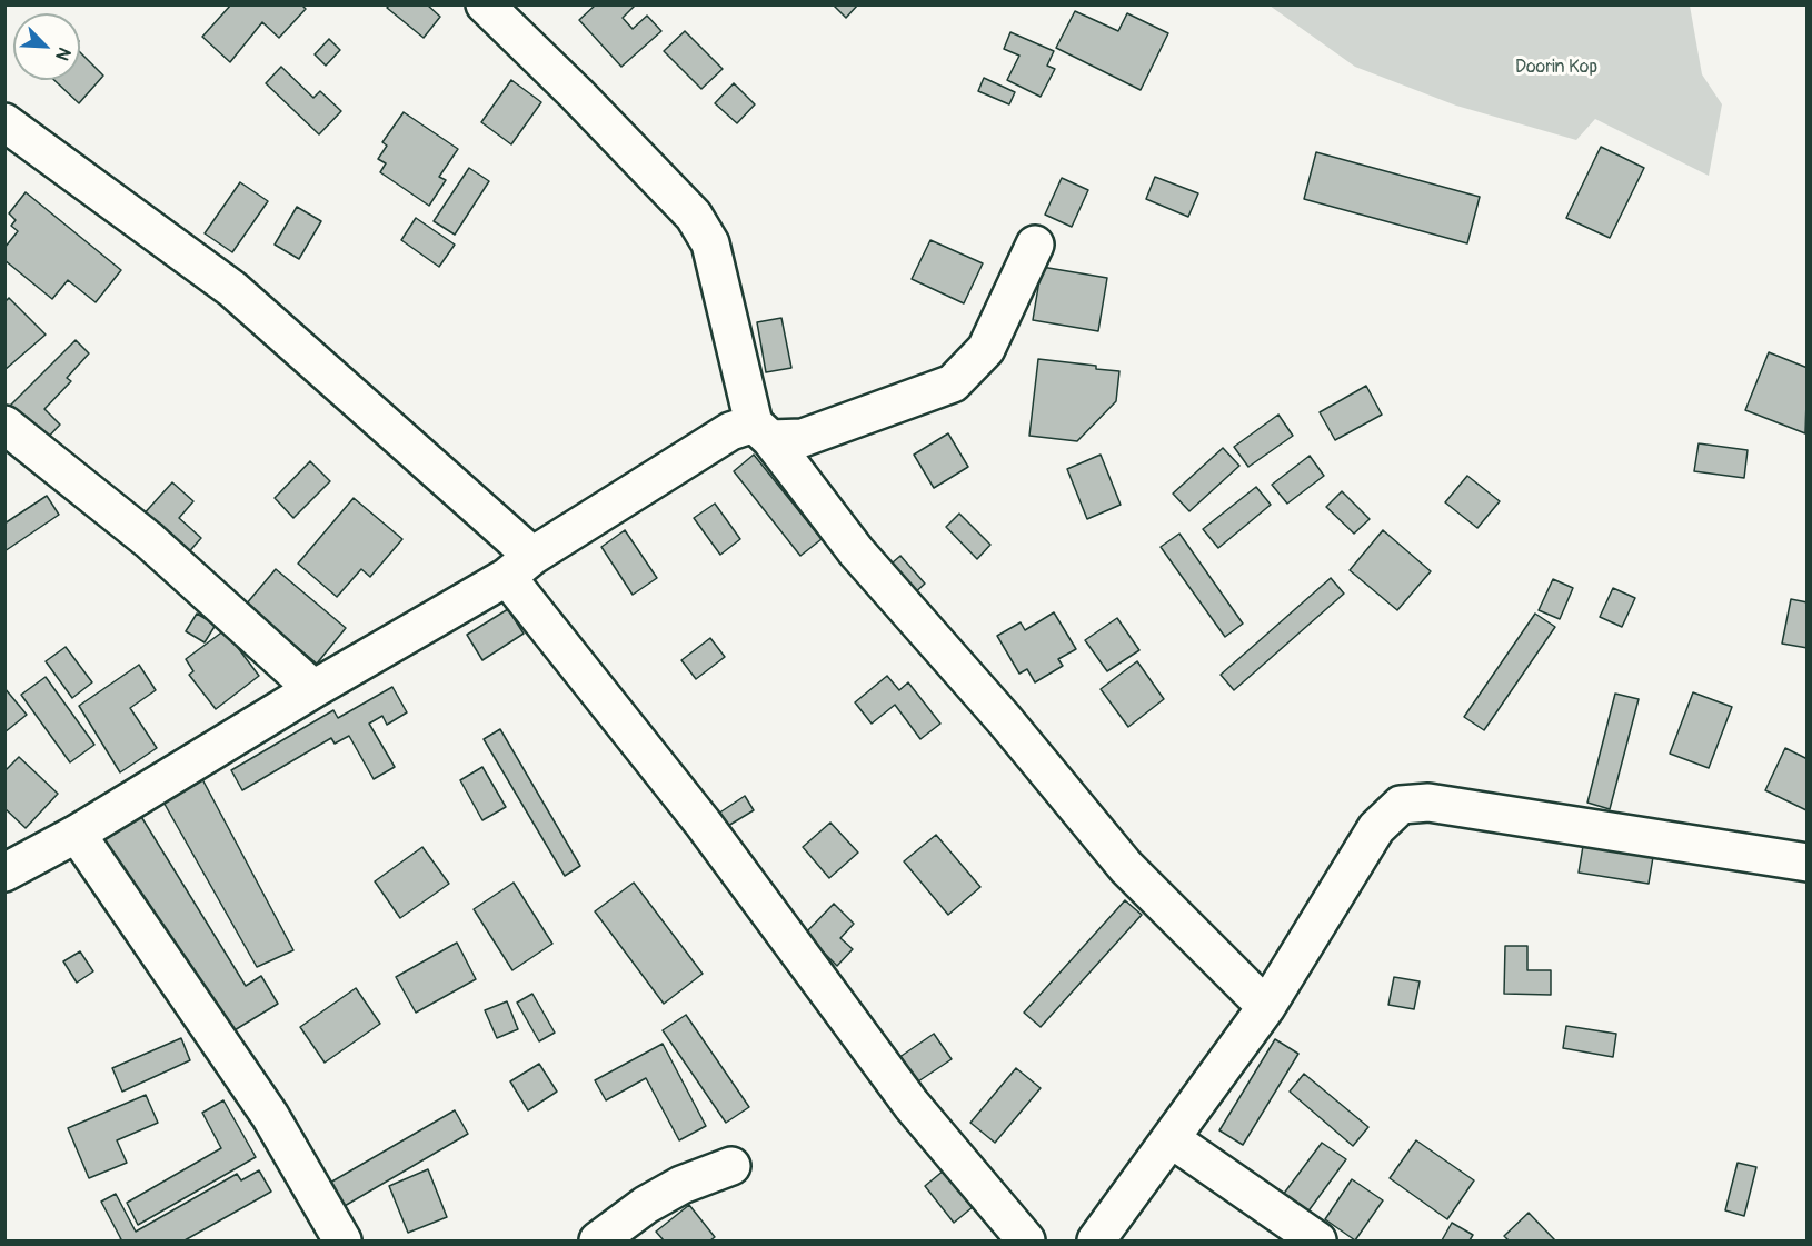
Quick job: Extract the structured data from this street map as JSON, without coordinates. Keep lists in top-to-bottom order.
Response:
{
  "parks": ["Doorin Kop"],
  "north": "bottom right"
}
